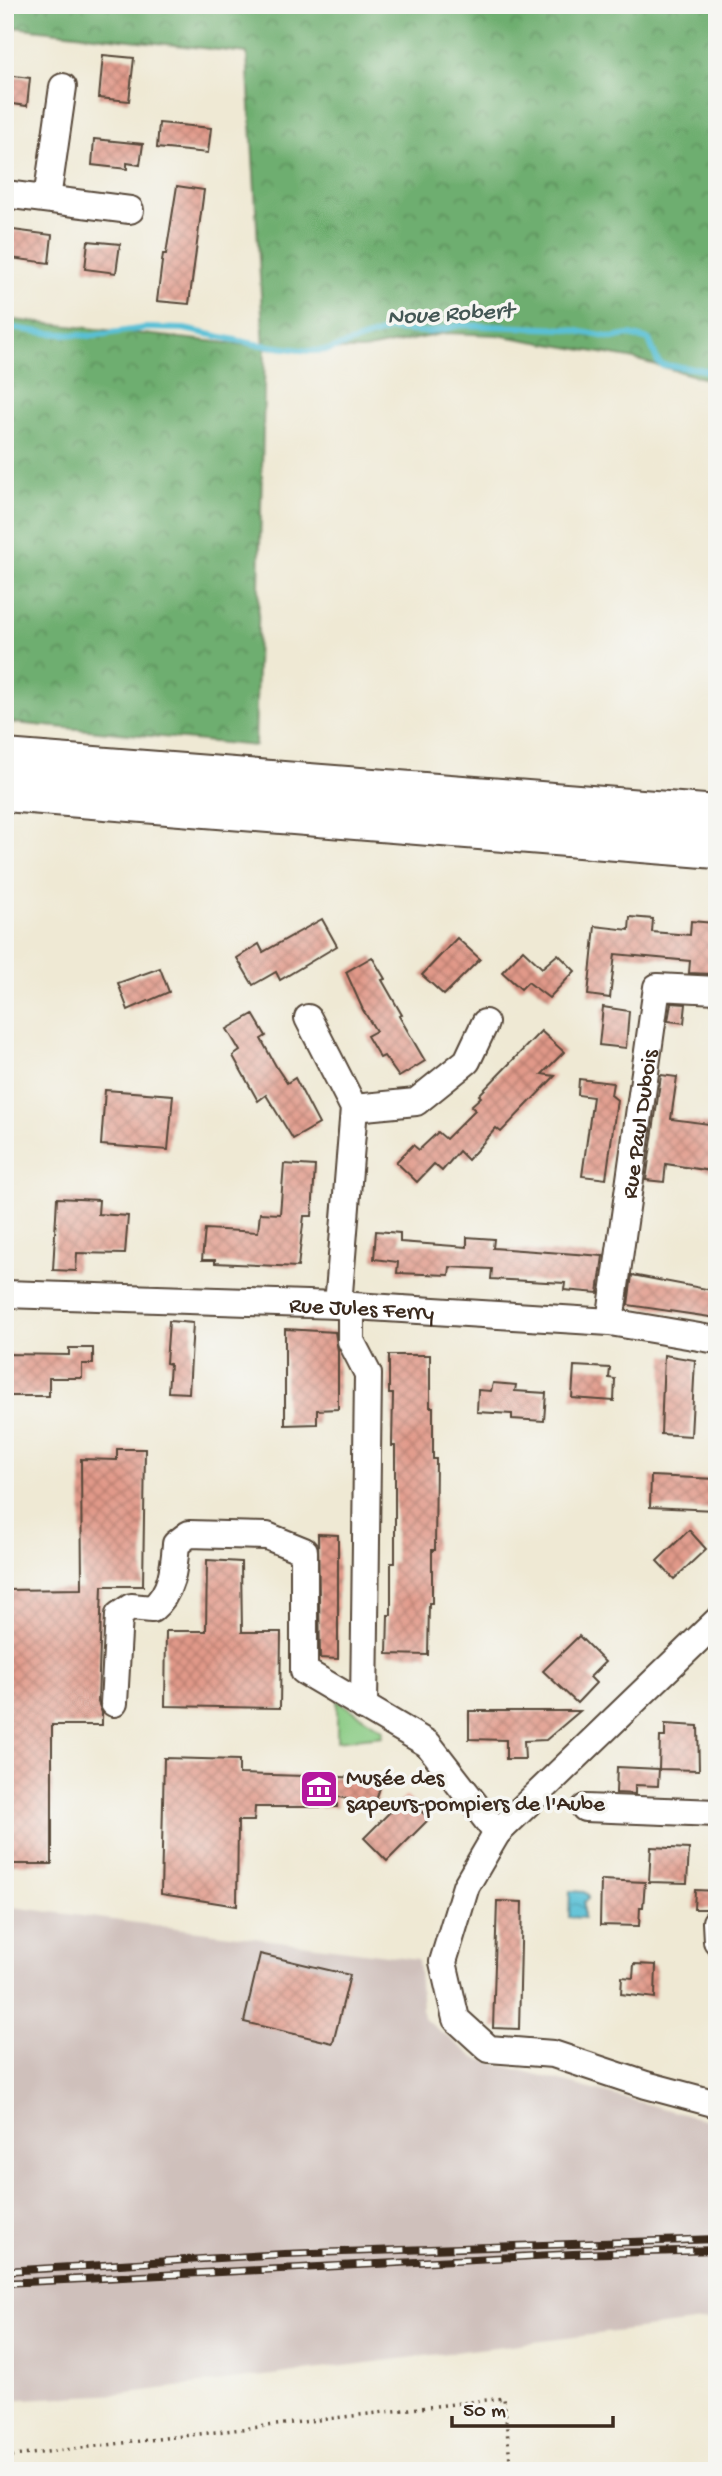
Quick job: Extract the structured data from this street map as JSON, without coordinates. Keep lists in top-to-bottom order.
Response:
{
  "streets": {
    "street": ["Rue Paul Dubois", "Rue Jules Ferry"]
  },
  "crossings": [
    ["Rue Paul Dubois", "Rue Jules Ferry"]
  ],
  "water": ["Noue Robert"],
  "places": {
    "museum": ["Musée des sapeurs-pompiers de l'Aube"]
  },
  "scale_bar": "50 m"
}
